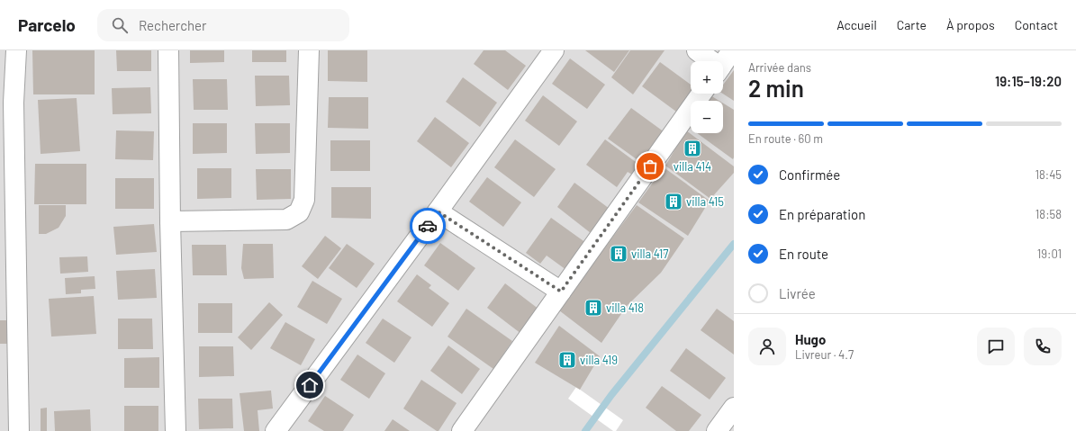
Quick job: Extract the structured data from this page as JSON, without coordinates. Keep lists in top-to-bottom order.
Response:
{
  "places": {
    "building": [
      "villa 414",
      "villa 415",
      "villa 417",
      "villa 418",
      "villa 419"
    ]
  },
  "page": {
    "header": "Parcelo",
    "search": "Rechercher",
    "nav": [
      "Accueil",
      "Carte",
      "À propos",
      "Contact"
    ],
    "heading": ["2 min", "Arrivée dans", "19:15–19:20"],
    "panel": ["Hugo", "Livreur · 4.7"],
    "map_buttons": ["+", "−"],
    "bar": "En route · 60 m",
    "list": [
      ["Confirmée", "18:45"],
      ["En préparation", "18:58"],
      ["En route", "19:01"],
      "Livrée"
    ]
  }
}
